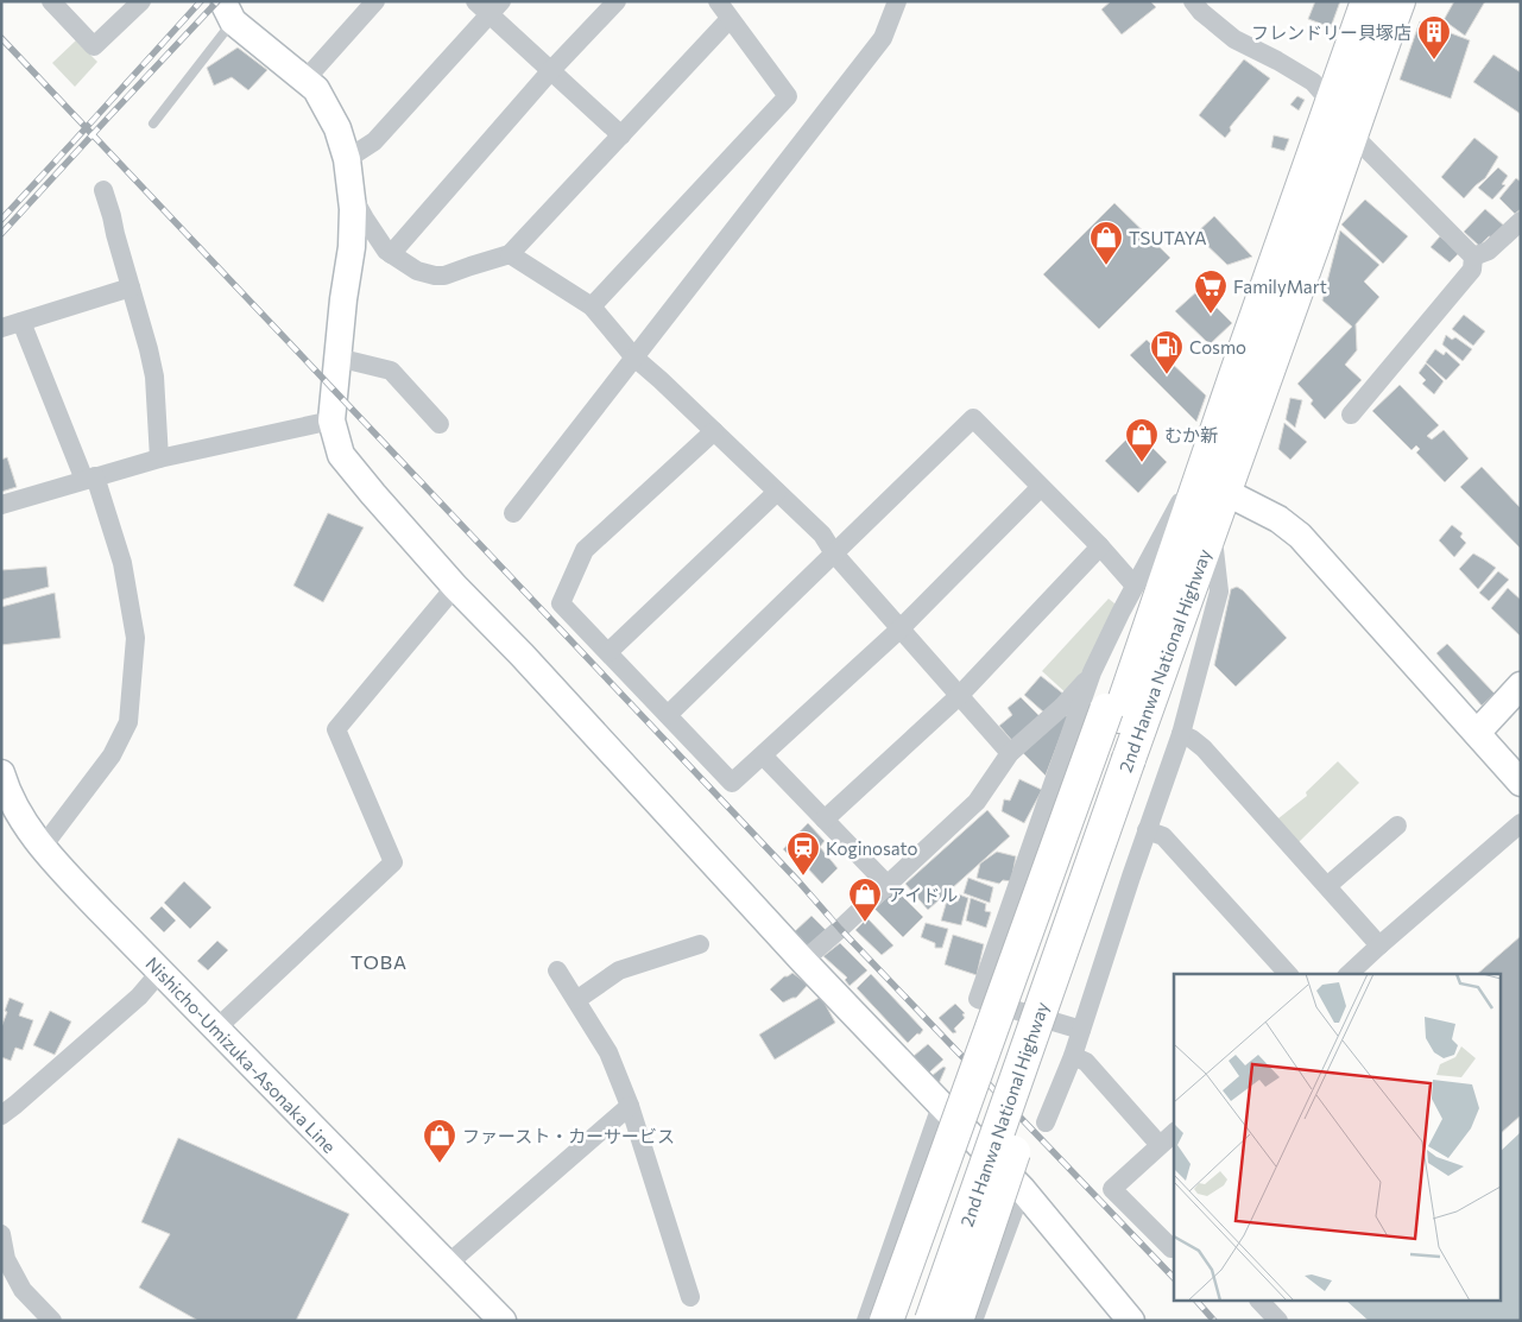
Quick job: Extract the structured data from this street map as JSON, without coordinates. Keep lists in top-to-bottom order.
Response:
{
  "streets": {
    "highway": ["2nd Hanwa National Highway"],
    "street": ["Nishicho-Umizuka-Asonaka Line"]
  },
  "districts": ["TOBA"],
  "places": {
    "building": ["フレンドリー貝塚店"],
    "shop": [
      "TSUTAYA",
      "むか新",
      "アイドル",
      "ファースト・カーサービス"
    ],
    "supermarket": ["FamilyMart"],
    "fuel station": ["Cosmo"],
    "station": ["Koginosato"]
  }
}
